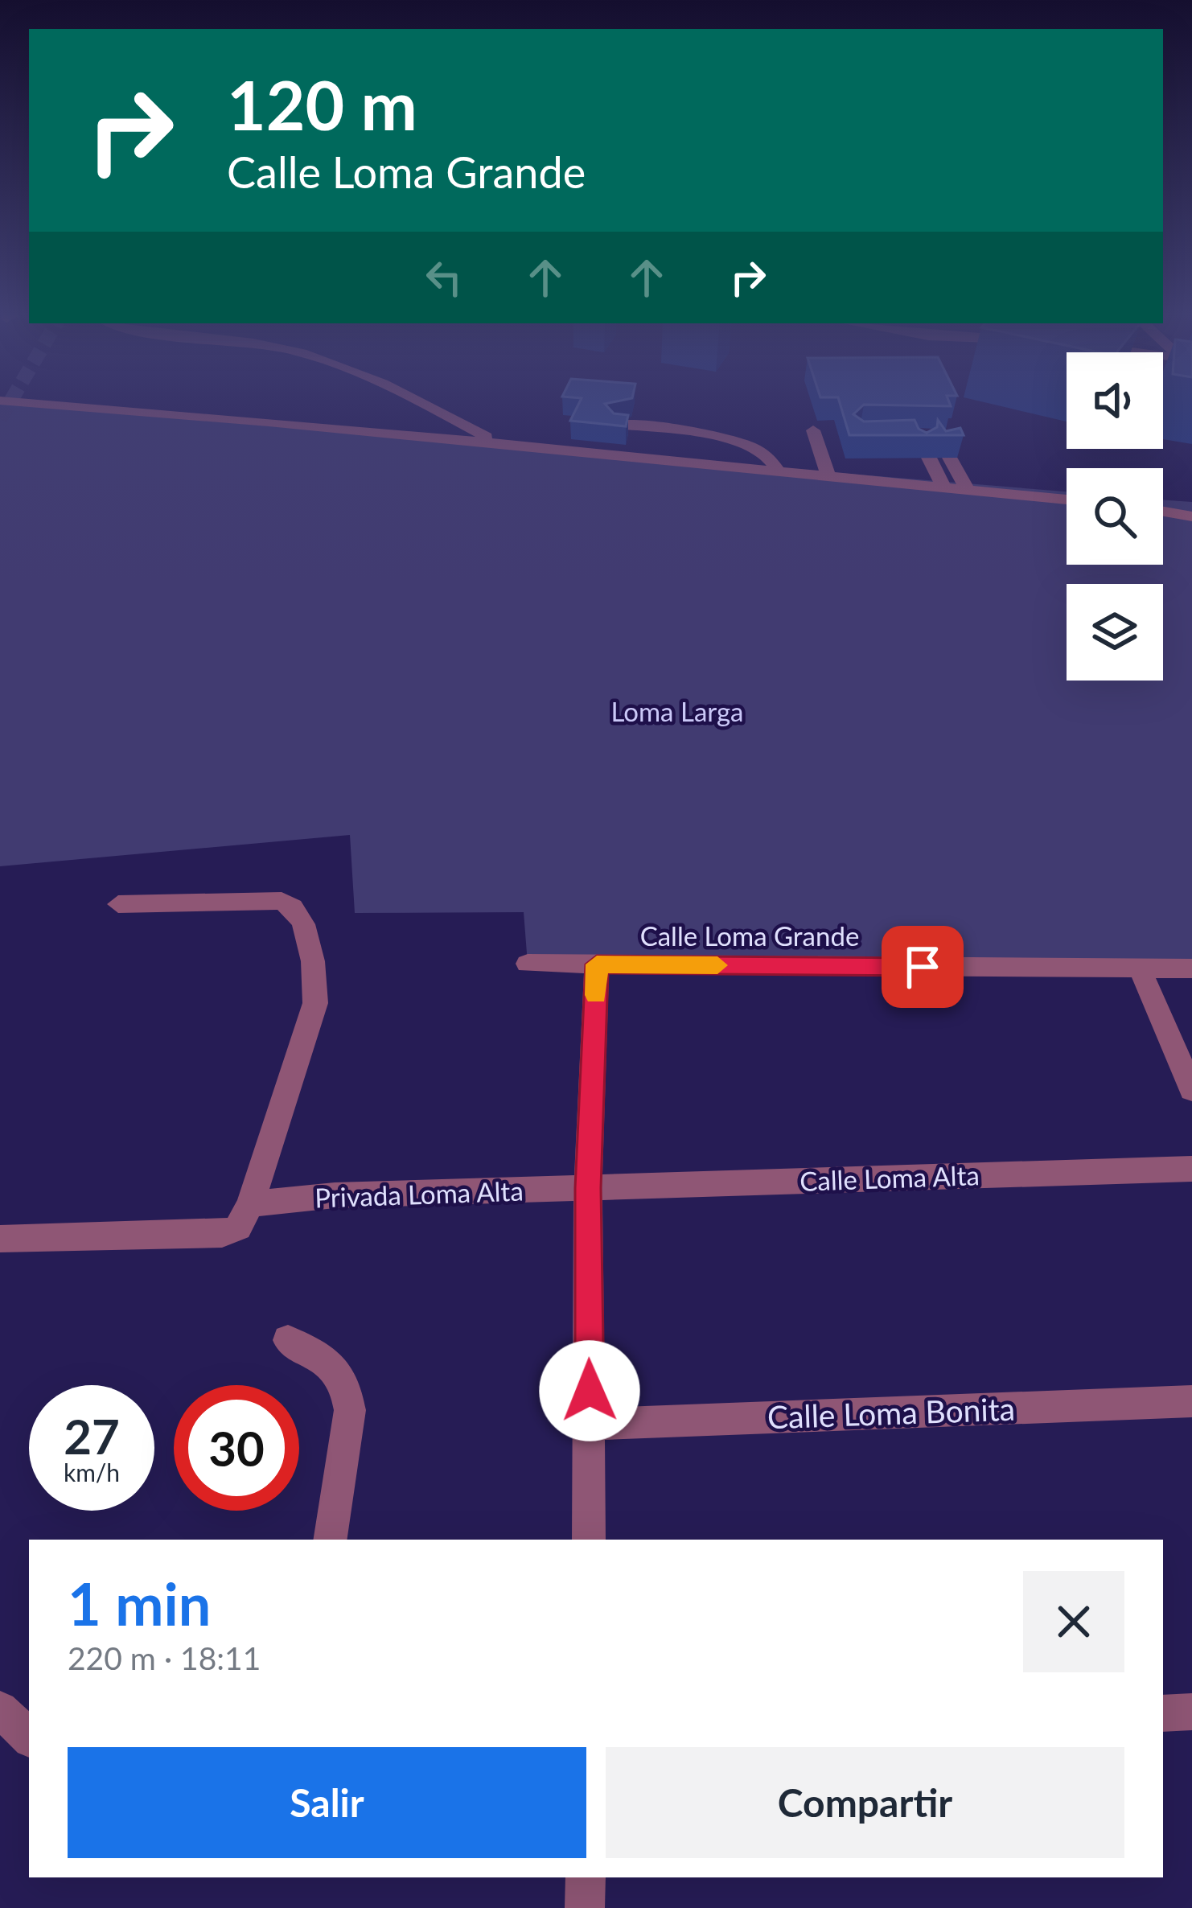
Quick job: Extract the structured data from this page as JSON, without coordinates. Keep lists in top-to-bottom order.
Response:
{
  "streets": {
    "street": [
      "Calle Loma Grande",
      "Calle Loma Alta",
      "Privada Loma Alta",
      "Calle Loma Bonita"
    ]
  },
  "crossings": [
    ["Calle Loma Alta", "Privada Loma Alta"]
  ],
  "parks": ["Loma Larga"],
  "page": {
    "turn": ["120 m", "Calle Loma Grande"],
    "speed": "27 km/h",
    "limit": "30",
    "heading": ["1 min", "220 m · 18:11"],
    "buttons": ["Salir", "Compartir"]
  }
}
